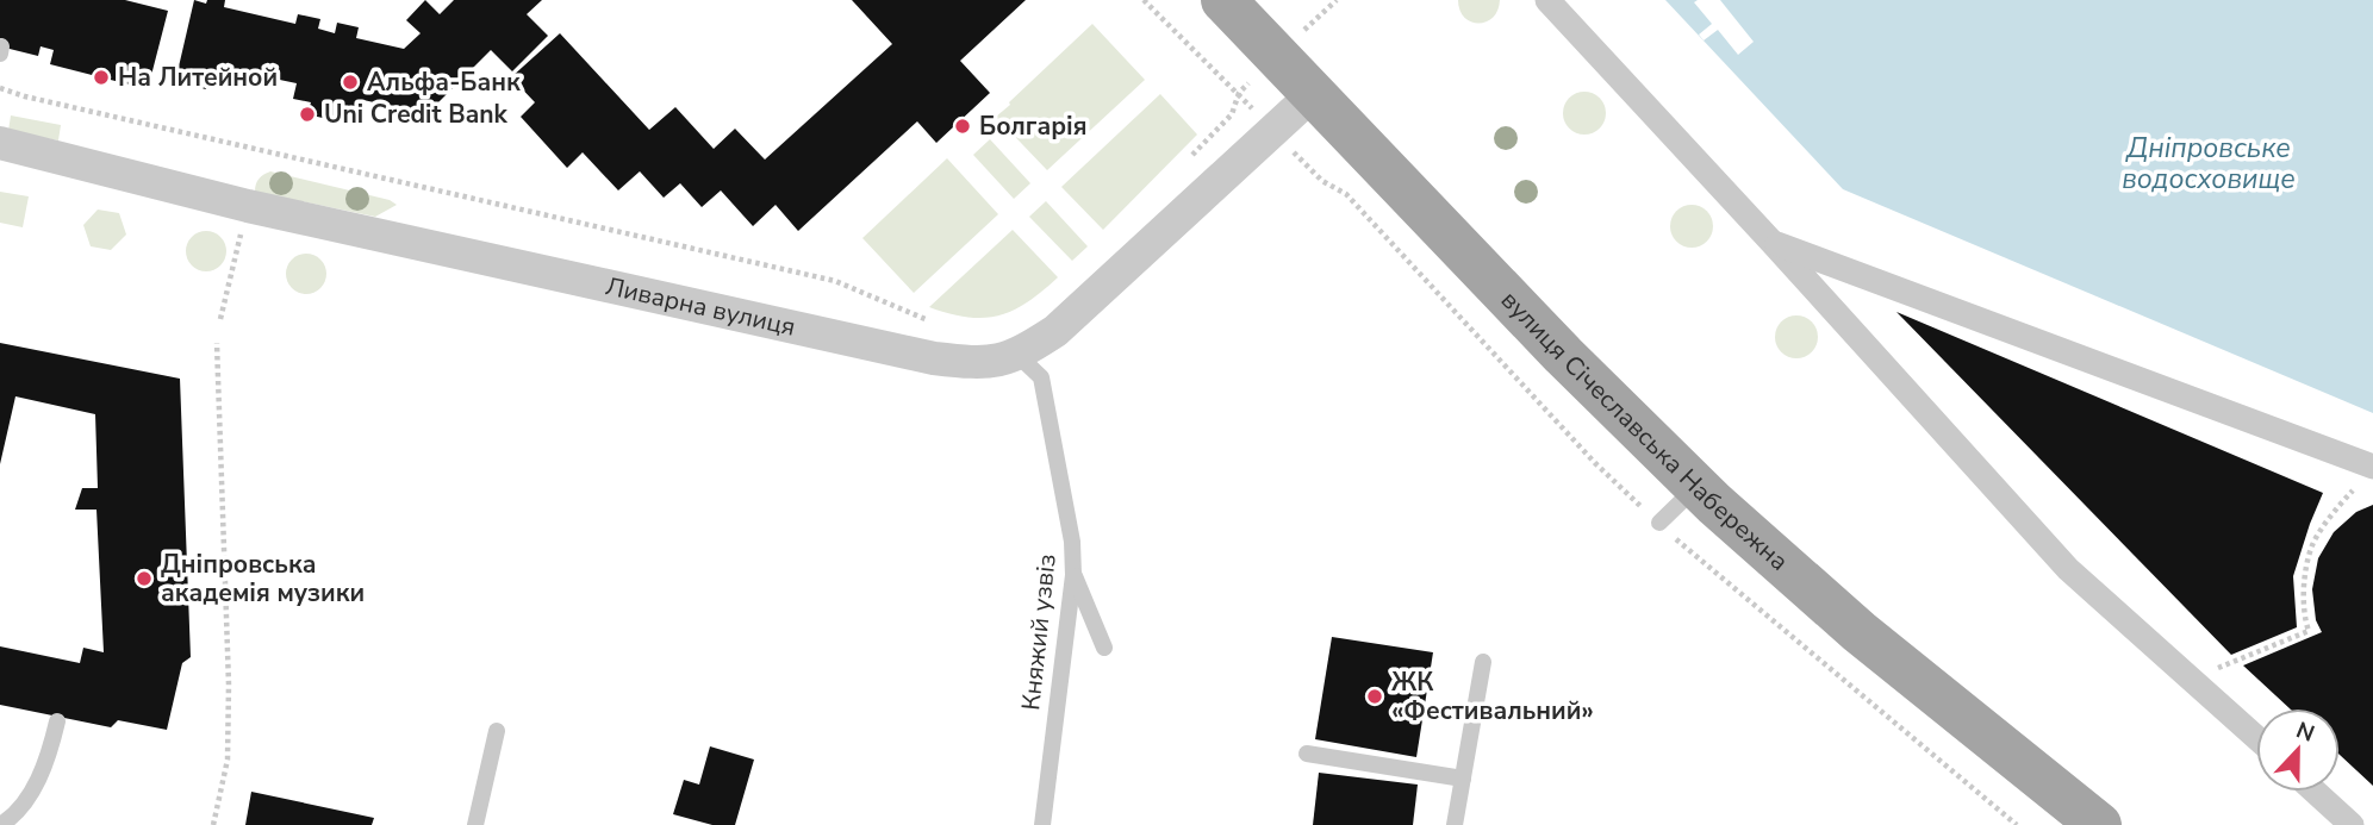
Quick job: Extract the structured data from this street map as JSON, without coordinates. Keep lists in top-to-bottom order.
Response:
{
  "streets": {
    "main road": ["вулиця Січеславська Набережна"],
    "street": ["Ливарна вулиця"],
    "lane": ["Княжий узвіз"]
  },
  "crossings": [
    ["Ливарна вулиця", "вулиця Січеславська Набережна"],
    ["Ливарна вулиця", "Княжий узвіз"]
  ],
  "water": ["Дніпровське водосховище"],
  "places": [
    "На Литейной",
    "Альфа-Банк",
    "Uni Credit Bank",
    "Болгарія",
    "Дніпровська академія музики",
    "ЖК «Фестивальний»"
  ],
  "north": "top"
}
